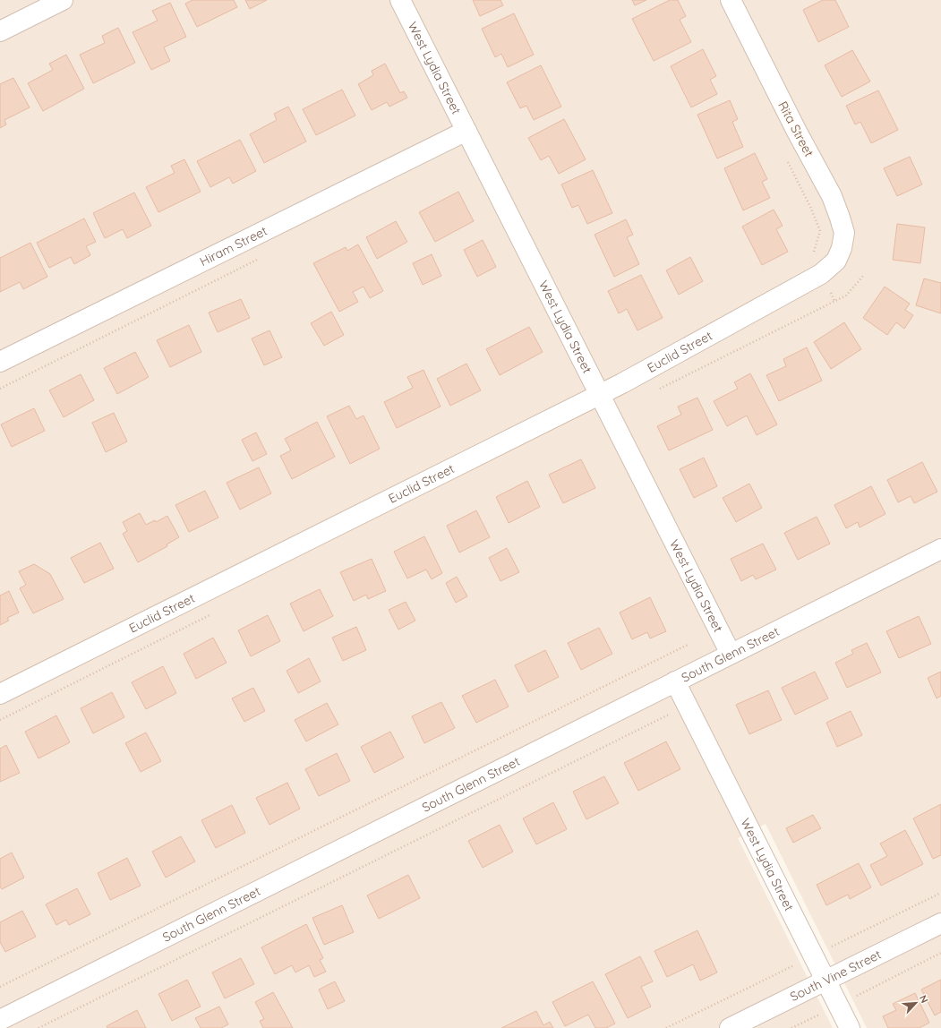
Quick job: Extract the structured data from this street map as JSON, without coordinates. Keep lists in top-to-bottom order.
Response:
{
  "streets": {
    "street": [
      "West Lydia Street",
      "Rita Street",
      "Hiram Street",
      "Euclid Street",
      "South Glenn Street",
      "South Vine Street"
    ]
  },
  "crossings": [
    ["West Lydia Street", "Hiram Street"],
    ["West Lydia Street", "Euclid Street"],
    ["West Lydia Street", "South Glenn Street"],
    ["West Lydia Street", "South Vine Street"],
    ["Rita Street", "Euclid Street"]
  ],
  "north": "top right"
}
